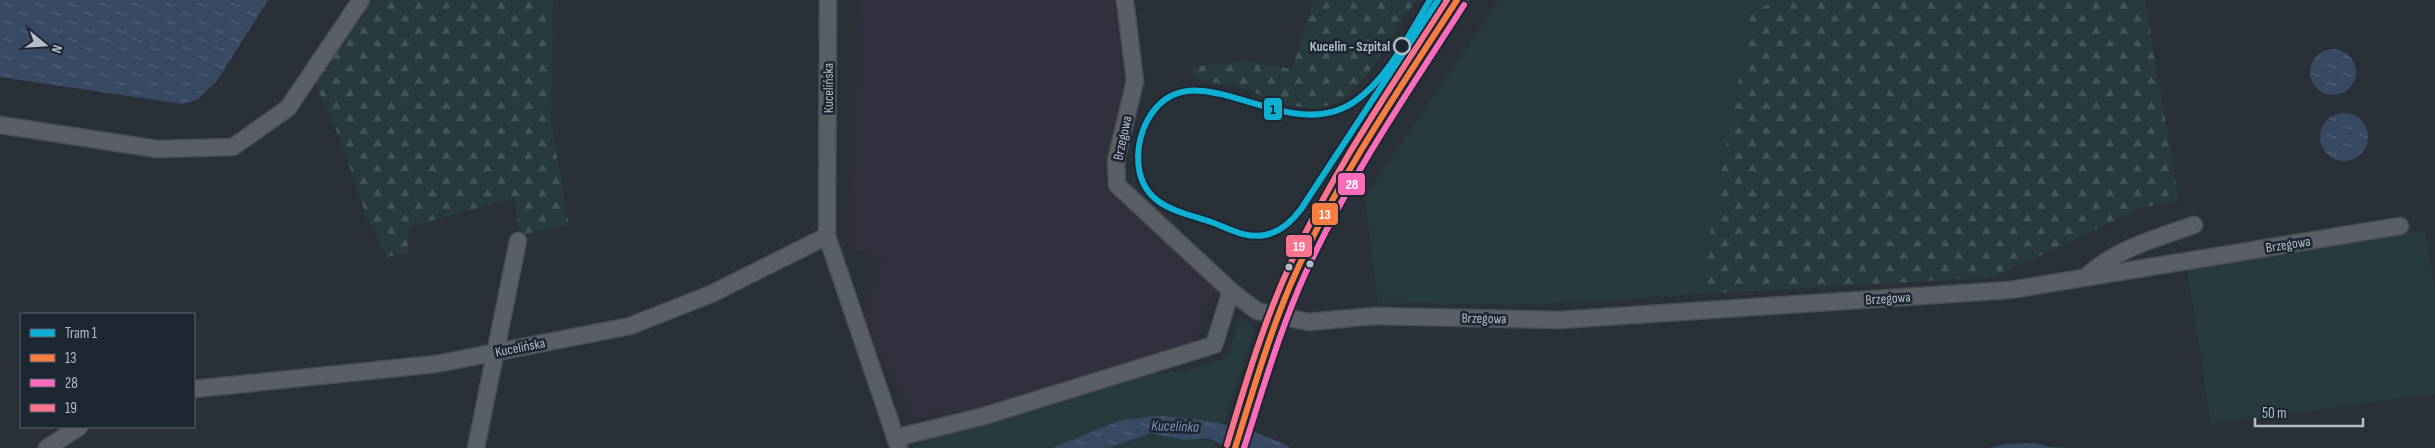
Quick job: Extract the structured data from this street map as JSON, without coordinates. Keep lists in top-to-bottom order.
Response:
{
  "streets": {
    "street": ["Kucelińska", "Brzegowa"]
  },
  "water": ["Kucelinka"],
  "places": ["Kucelin - Szpital"],
  "lines": [
    "tram line 1",
    "transit line 13",
    "transit line 19",
    "transit line 28"
  ],
  "legend": [
    "Tram 1",
    "13",
    "28",
    "19"
  ],
  "scale_bar": "50 m",
  "north": "right"
}
